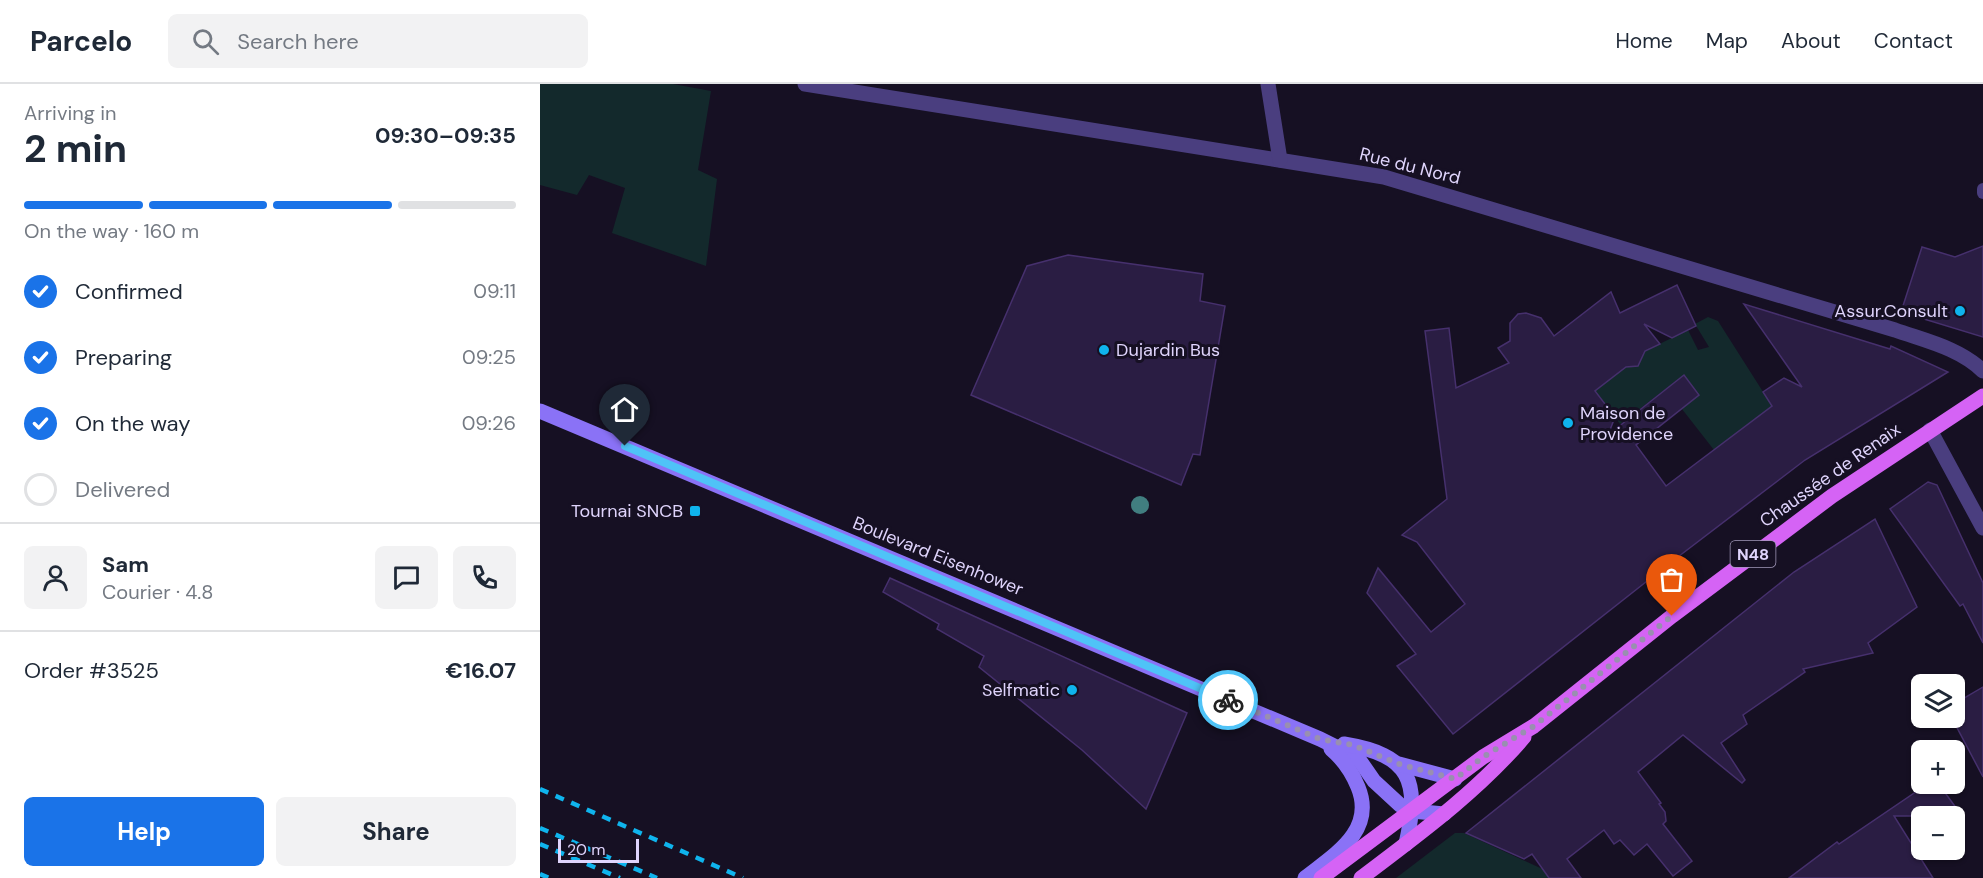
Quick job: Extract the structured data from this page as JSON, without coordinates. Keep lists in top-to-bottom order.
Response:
{
  "streets": {
    "main road": ["Chaussée de Renaix", "N48"],
    "street": ["Rue du Nord", "Boulevard Eisenhower"]
  },
  "crossings": [
    ["Chaussée de Renaix", "Boulevard Eisenhower"]
  ],
  "places": {
    "other": [
      "Assur.Consult",
      "Dujardin Bus",
      "Maison de Providence",
      "Selfmatic"
    ],
    "transit": ["Tournai SNCB"]
  },
  "scale_bar": "20 m",
  "page": {
    "header": "Parcelo",
    "search": "Search here",
    "nav": [
      "Home",
      "Map",
      "About",
      "Contact"
    ],
    "heading": ["2 min", "Arriving in", "09:30–09:35"],
    "panel": [
      "Sam",
      "Courier · 4.8",
      "Order #3525",
      "€16.07"
    ],
    "bar": "On the way · 160 m",
    "list": [
      ["Confirmed", "09:11"],
      ["Preparing", "09:25"],
      ["On the way", "09:26"],
      "Delivered"
    ],
    "map_buttons": ["+", "−"],
    "buttons": ["Help", "Share"],
    "scale": "20 m"
  }
}
